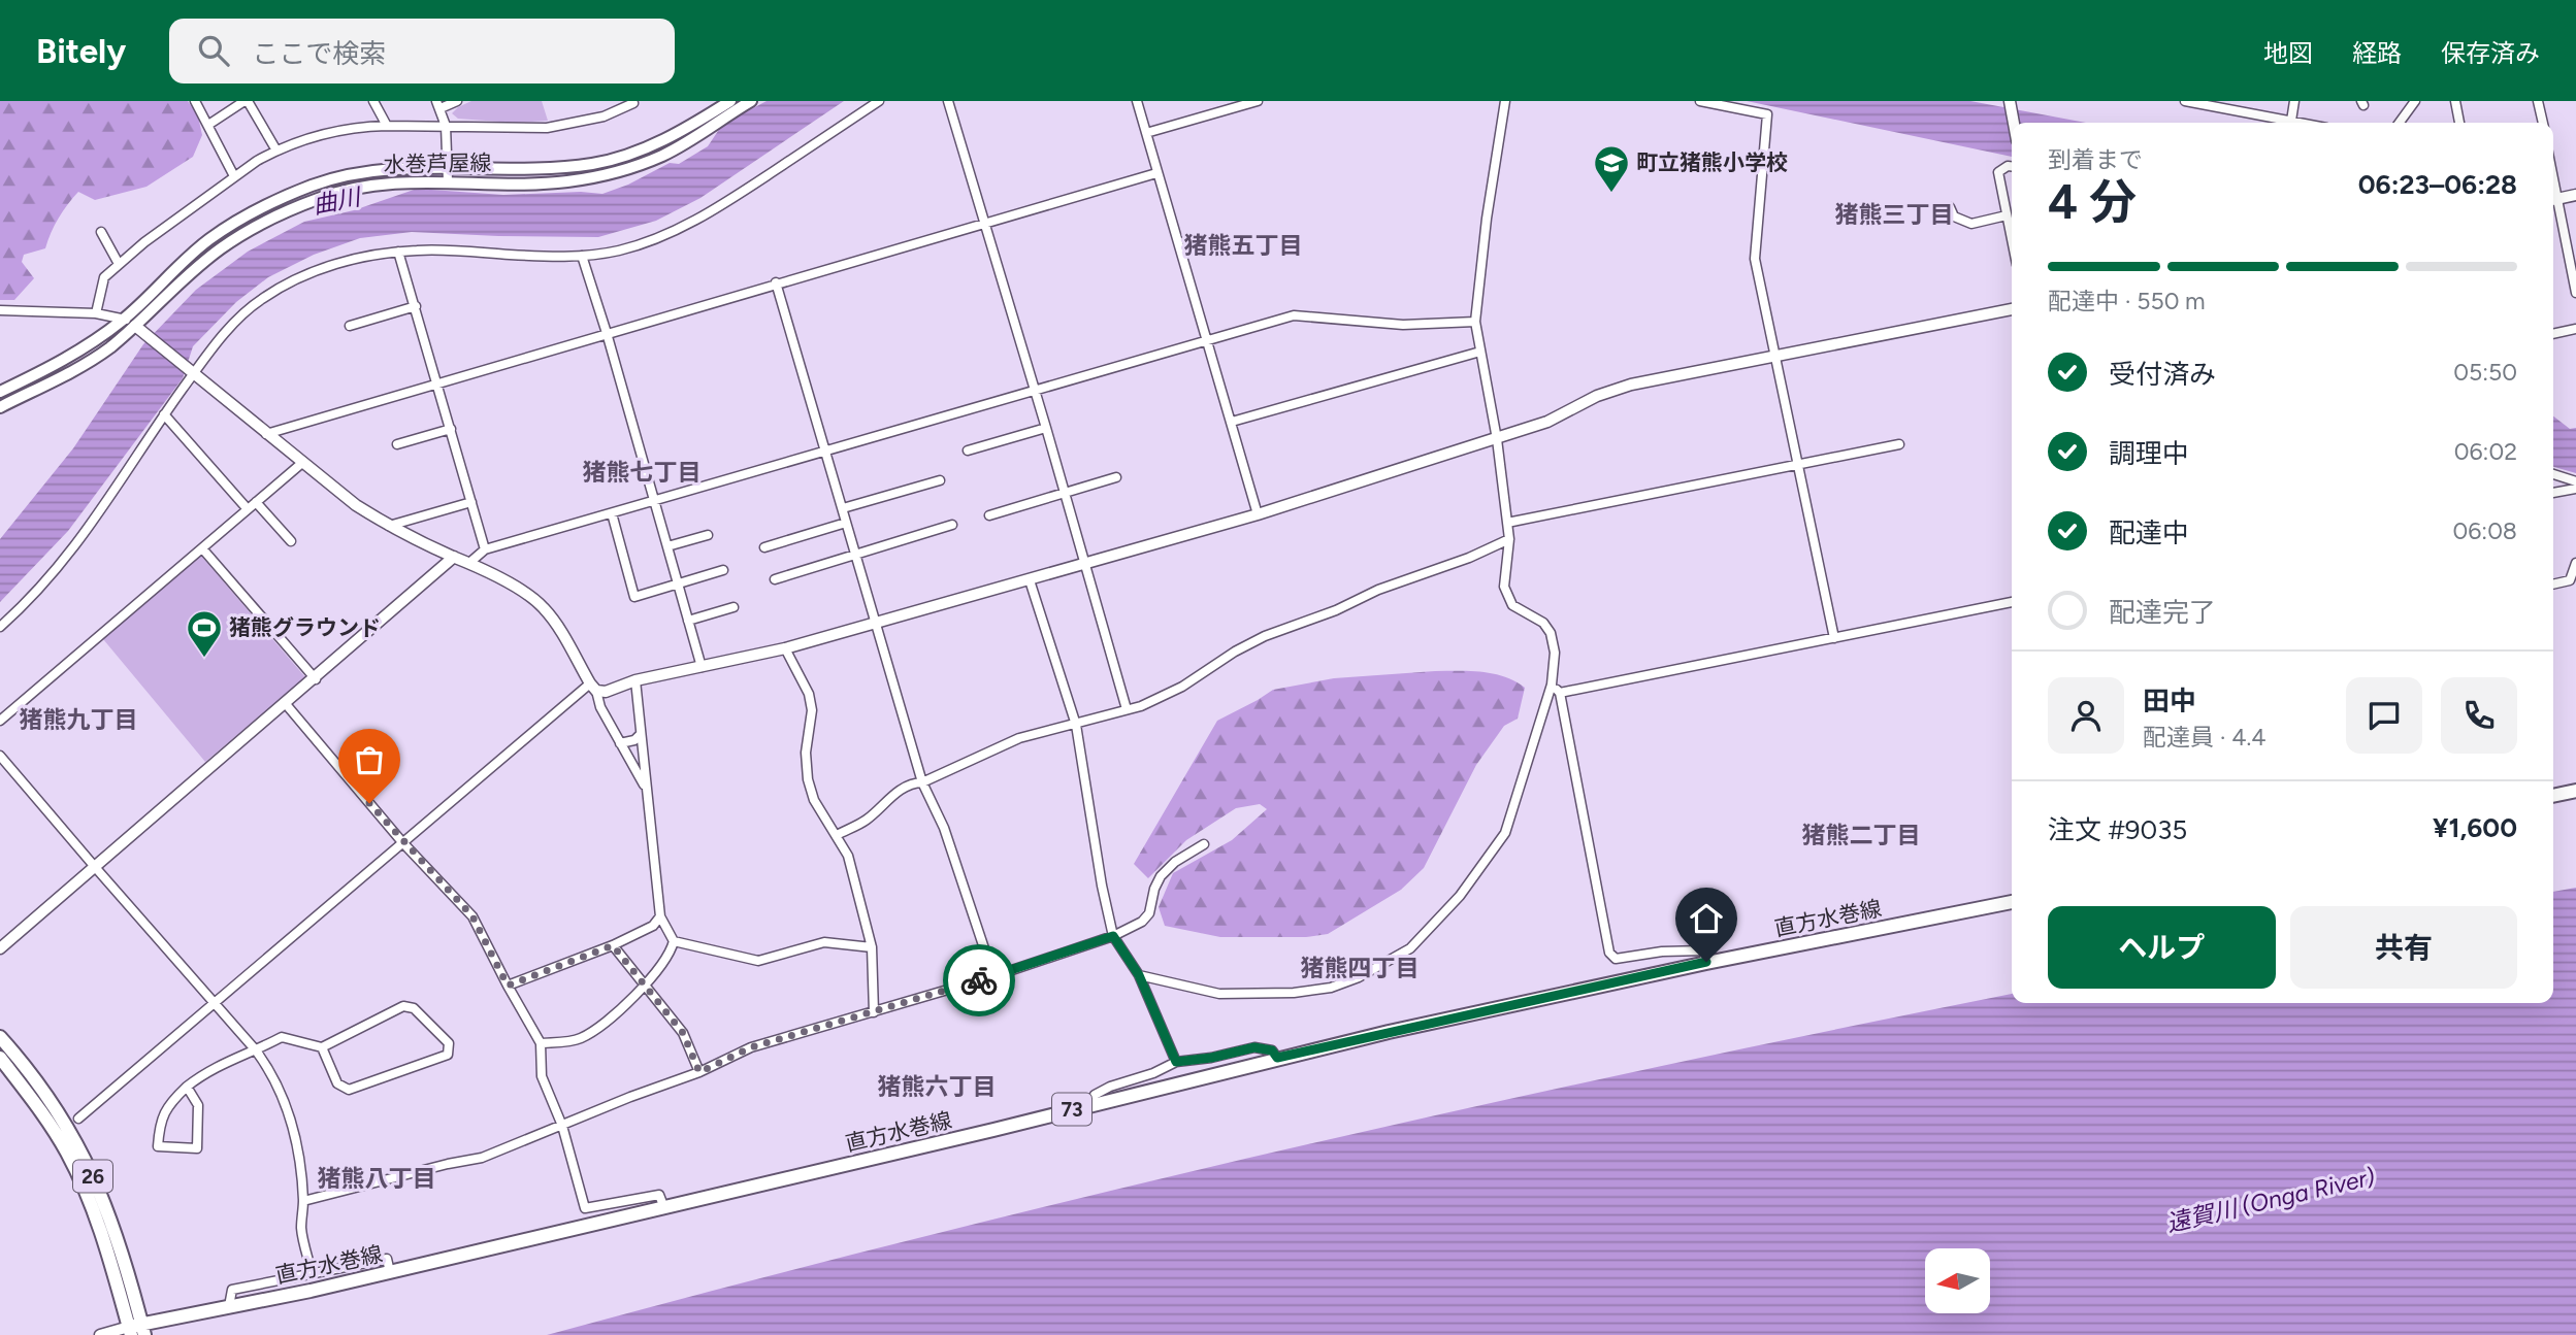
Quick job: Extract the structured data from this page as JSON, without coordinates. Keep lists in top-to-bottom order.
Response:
{
  "streets": {
    "main road": [
      "水巻芦屋線",
      "直方水巻線",
      "73",
      "26"
    ]
  },
  "crossings": [
    ["直方水巻線", "26"]
  ],
  "districts": [
    "猪熊三丁目",
    "猪熊五丁目",
    "猪熊七丁目",
    "猪熊九丁目",
    "猪熊二丁目",
    "猪熊四丁目",
    "猪熊六丁目",
    "猪熊八丁目"
  ],
  "water": ["曲川", "遠賀川 (Onga River)"],
  "places": {
    "school or university": ["町立猪熊小学校"],
    "sports": ["猪熊グラウンド"]
  },
  "north": "left",
  "page": {
    "header": "Bitely",
    "search": "ここで検索",
    "nav": ["地図", "経路", "保存済み"],
    "heading": ["4 分", "到着まで", "06:23–06:28"],
    "panel": [
      "田中",
      "配達員 · 4.4",
      "注文 #9035",
      "¥1,600"
    ],
    "bar": "配達中 · 550 m",
    "list": [
      ["受付済み", "05:50"],
      ["調理中", "06:02"],
      ["配達中", "06:08"],
      "配達完了"
    ],
    "buttons": ["ヘルプ", "共有"]
  }
}
